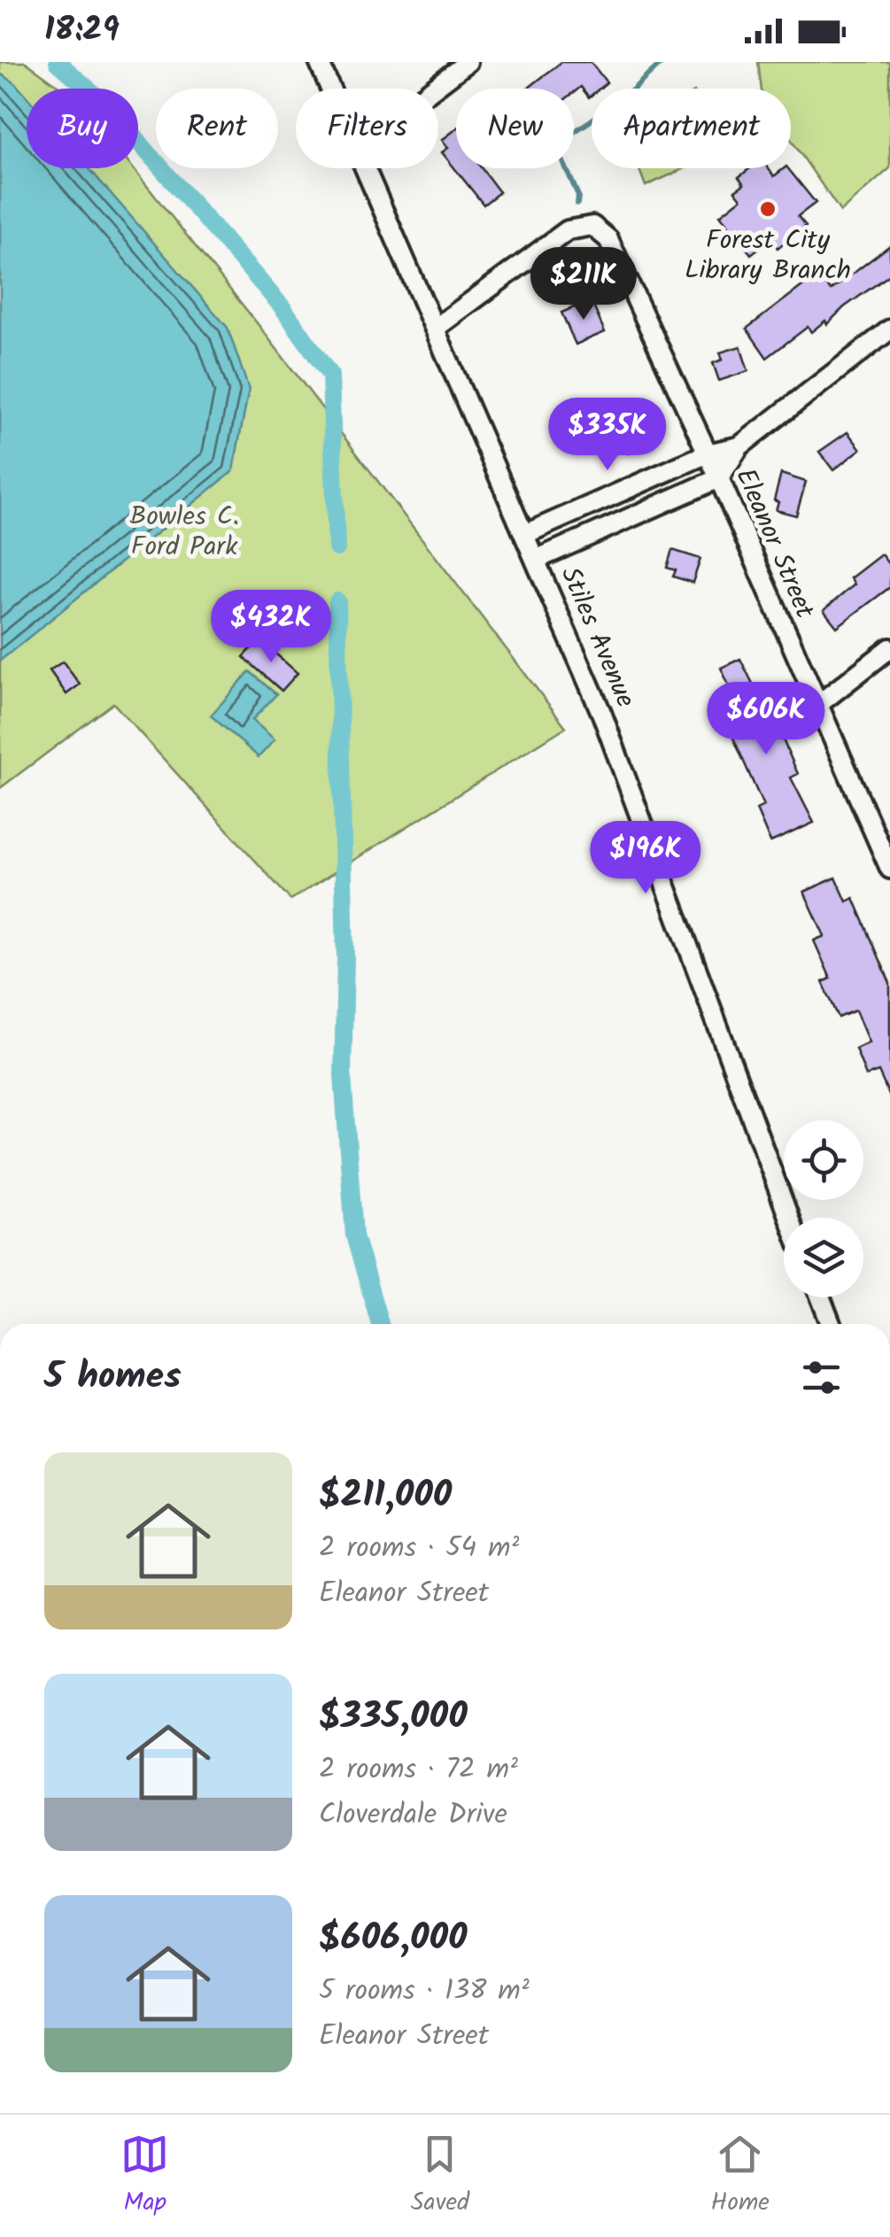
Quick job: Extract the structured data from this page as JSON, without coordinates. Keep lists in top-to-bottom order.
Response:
{
  "streets": {
    "street": ["Eleanor Street", "Stiles Avenue"]
  },
  "crossings": [
    ["Eleanor Street", "Stiles Avenue"]
  ],
  "parks": ["Bowles C. Ford Park"],
  "places": ["Forest City Library Branch"],
  "page": {
    "status": "18:29",
    "chip": [
      "Buy",
      "Rent",
      "Filters",
      "New",
      "Apartment"
    ],
    "price": [
      "$211K",
      "$335K",
      "$432K",
      "$606K",
      "$196K"
    ],
    "heading": "5 homes",
    "list": [
      {
        "name": "$211,000",
        "note": "2 rooms · 54 m² · Eleanor Street"
      },
      {
        "name": "$335,000",
        "note": "2 rooms · 72 m² · Cloverdale Drive"
      },
      {
        "name": "$606,000",
        "note": "5 rooms · 138 m² · Eleanor Street"
      }
    ],
    "tabs": ["Map", "Saved", "Home"]
  }
}
